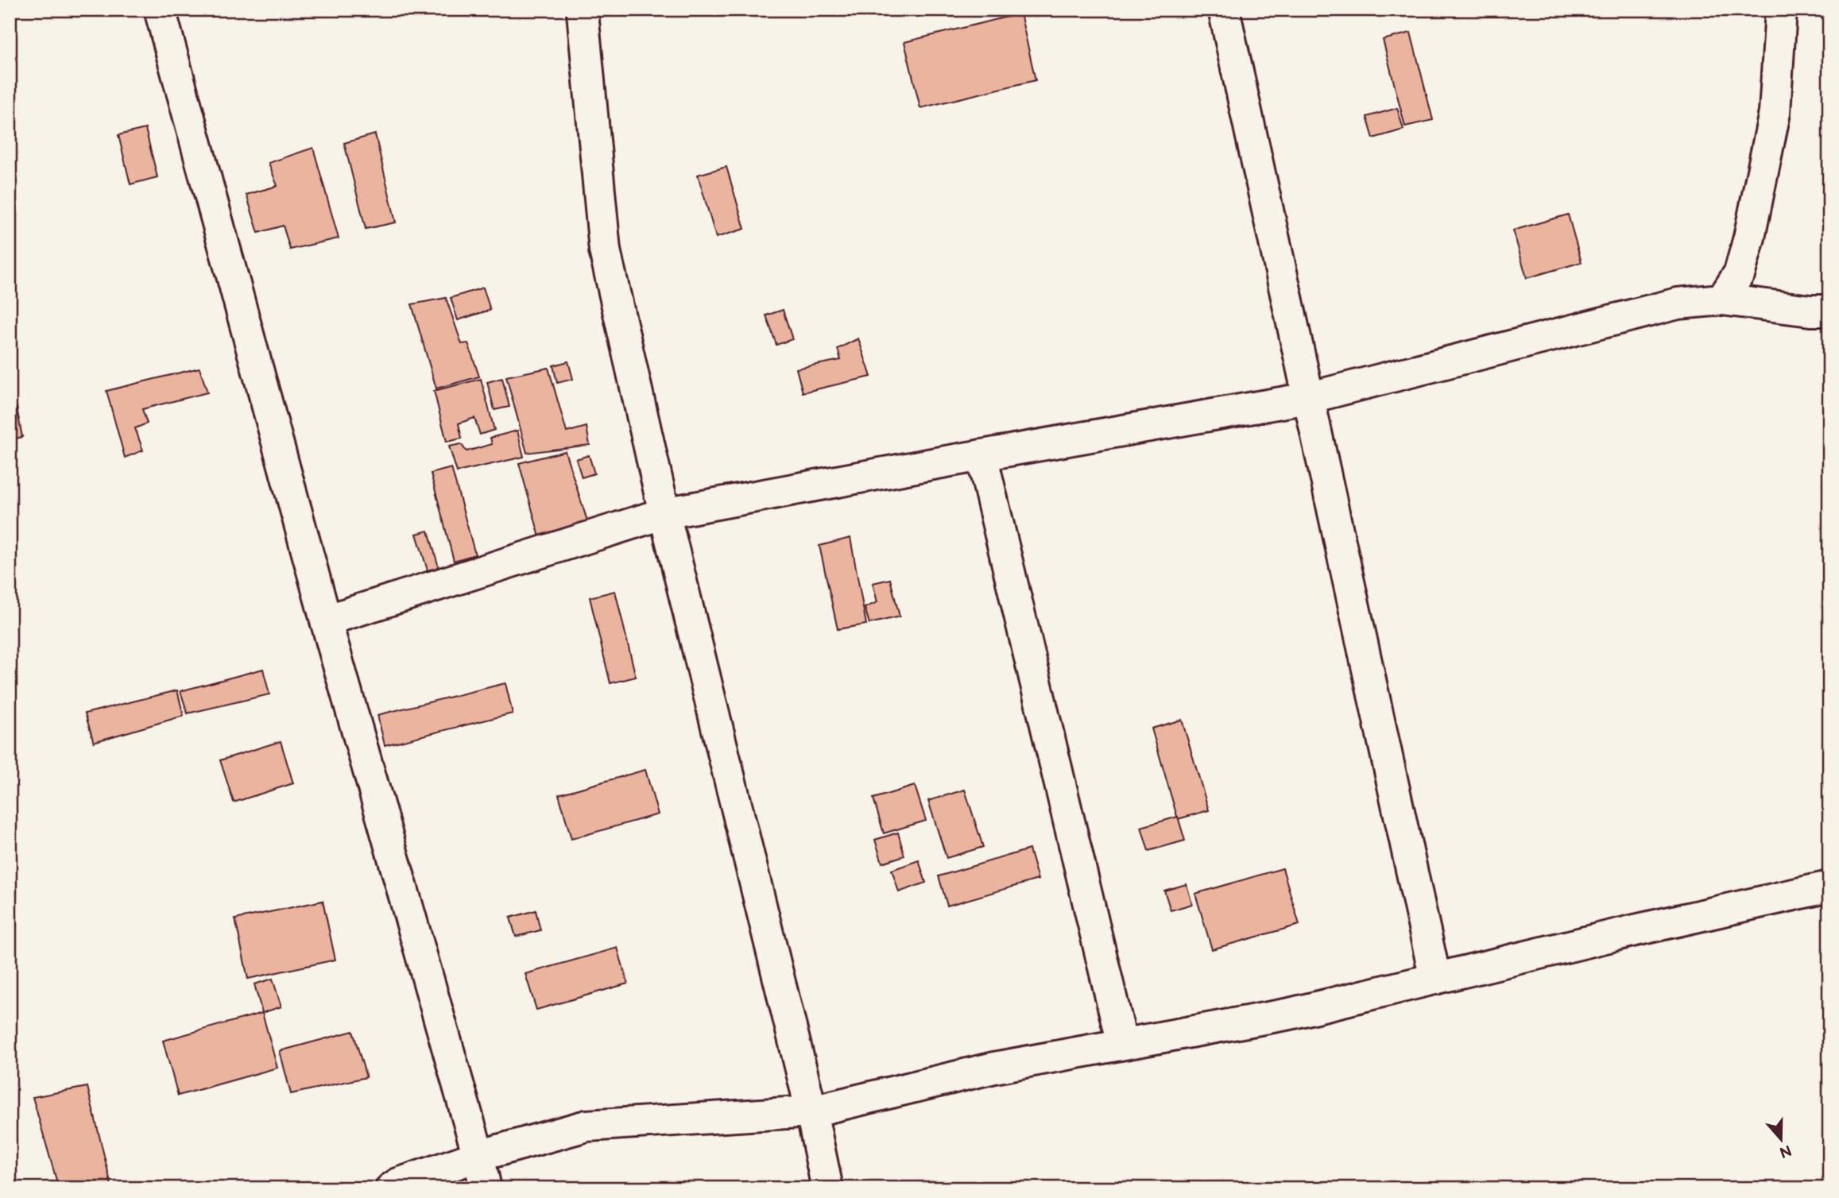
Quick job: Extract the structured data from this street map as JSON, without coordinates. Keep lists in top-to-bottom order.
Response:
{
  "north": "bottom"
}
